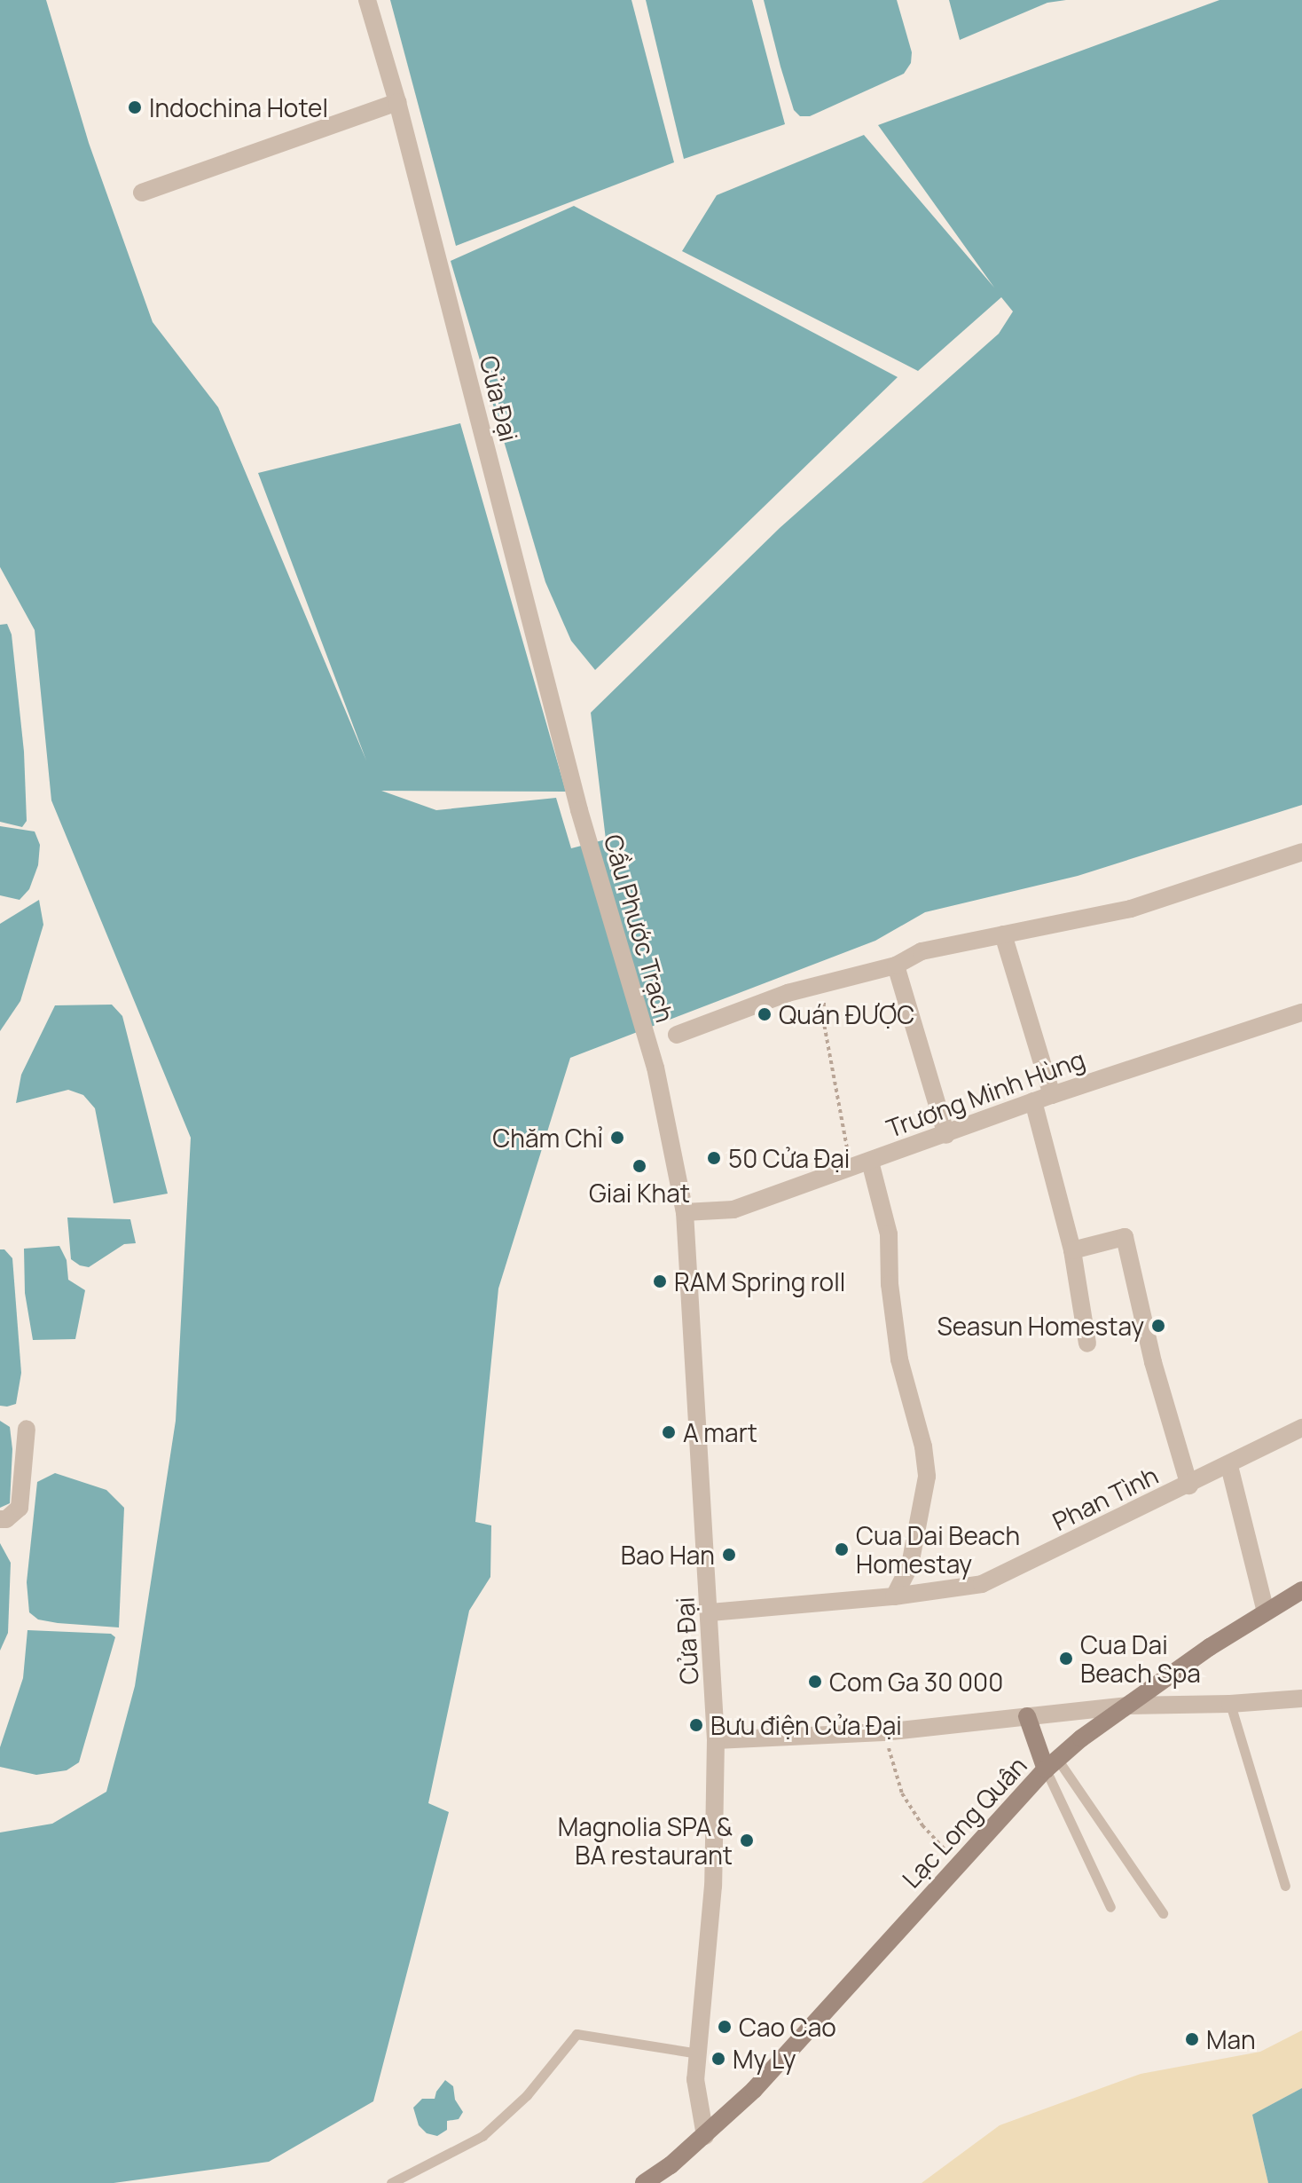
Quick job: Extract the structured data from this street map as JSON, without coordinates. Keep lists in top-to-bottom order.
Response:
{
  "streets": {
    "main road": ["Lạc Long Quân"],
    "street": [
      "Cửa Đại",
      "Cầu Phước Trạch",
      "Trương Minh Hùng",
      "Phan Tình"
    ]
  },
  "crossings": [
    ["Cửa Đại", "Cầu Phước Trạch"],
    ["Cửa Đại", "Trương Minh Hùng"],
    ["Cửa Đại", "Phan Tình"],
    ["Cửa Đại", "Lạc Long Quân"]
  ],
  "places": [
    "Indochina Hotel",
    "Quán ĐƯỢC",
    "Chăm Chỉ",
    "50 Cửa Đại",
    "Giai Khat",
    "RAM Spring roll",
    "Seasun Homestay",
    "A mart",
    "Cua Dai Beach Homestay",
    "Bao Han",
    "Cua Dai Beach Spa",
    "Com Ga 30 000",
    "Bưu điện Cửa Đại",
    "Magnolia SPA & BA restaurant",
    "Cao Cao",
    "Man",
    "My Ly"
  ]
}
